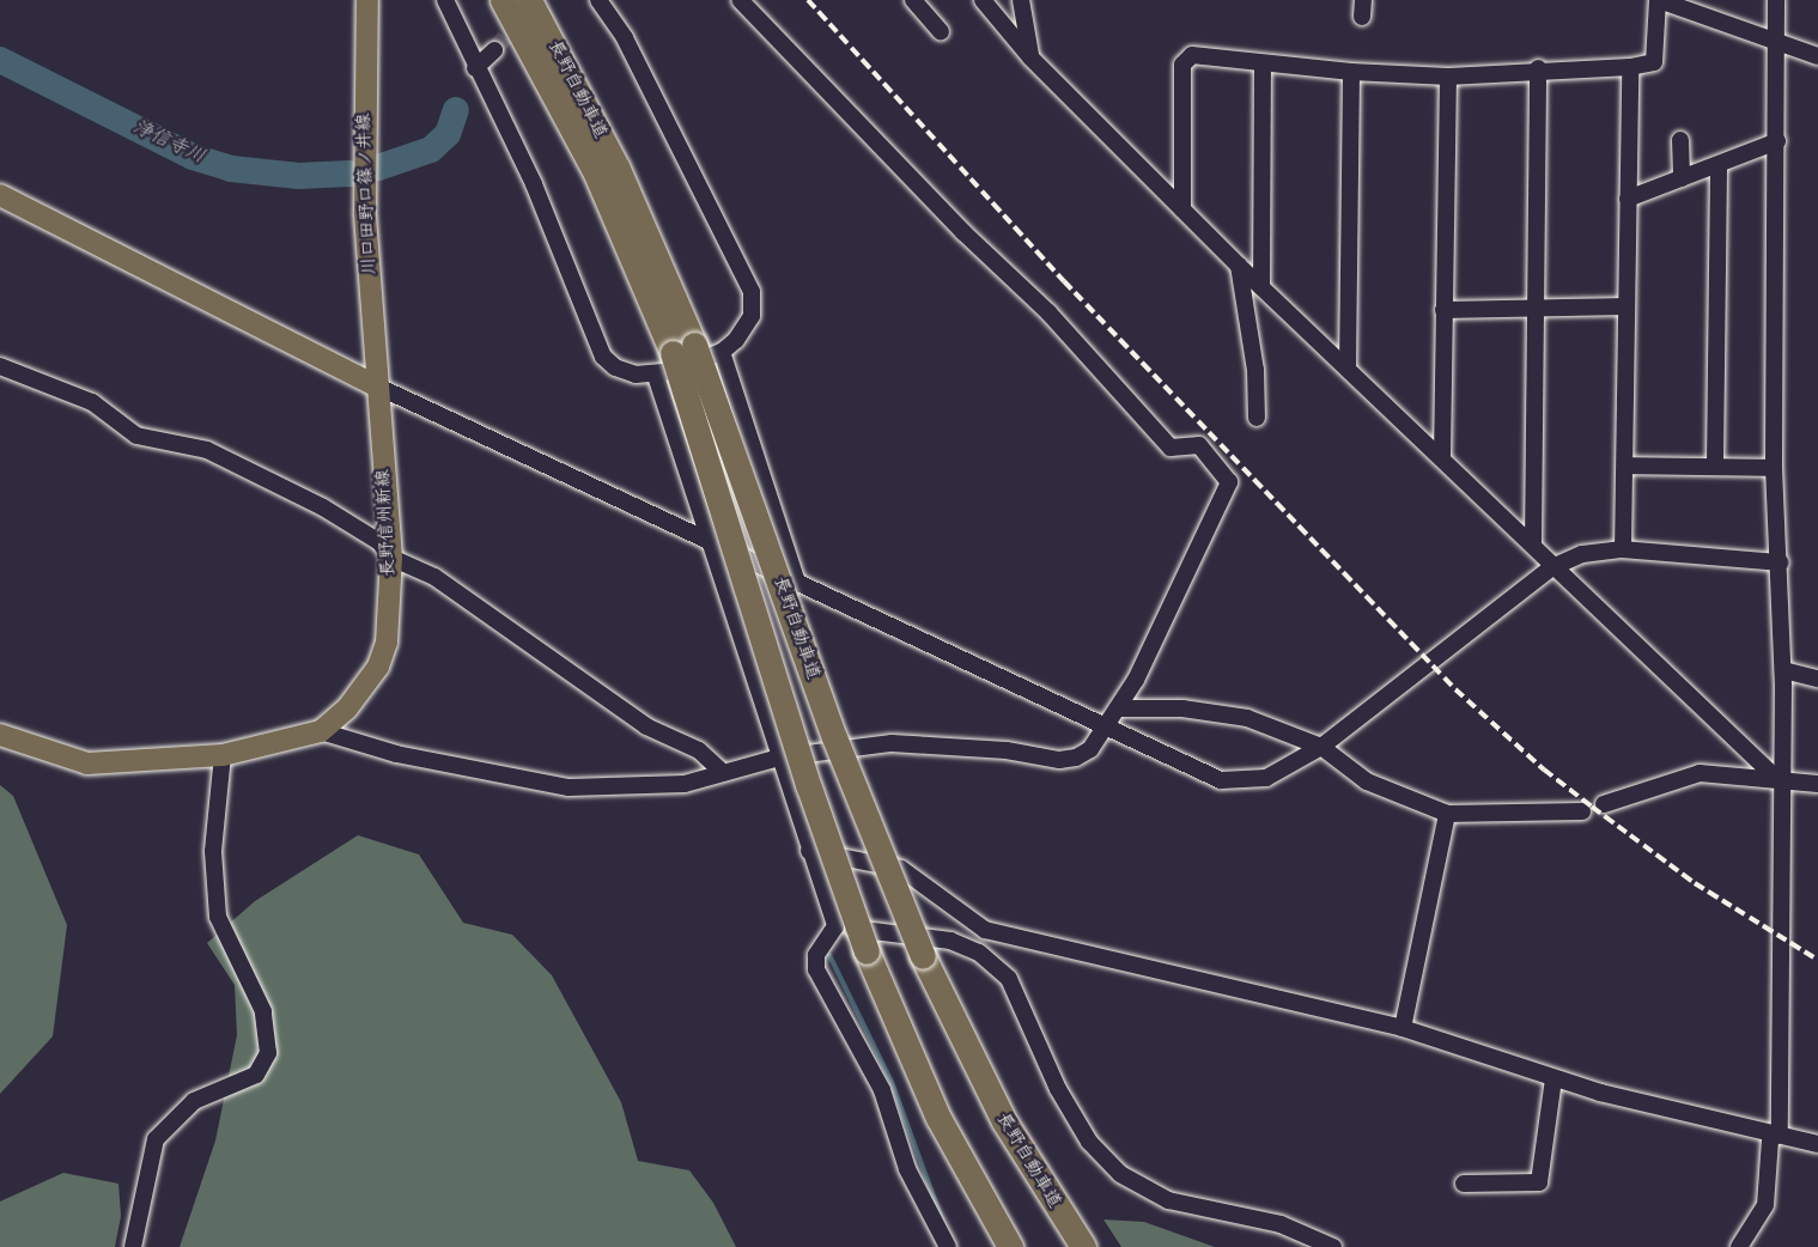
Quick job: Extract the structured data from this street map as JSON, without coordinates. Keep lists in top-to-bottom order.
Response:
{
  "streets": {
    "highway": ["長野自動車道"],
    "main road": ["川口田野口篠ノ井線", "長野信州新線"]
  },
  "crossings": [
    ["川口田野口篠ノ井線", "長野信州新線"]
  ],
  "water": ["浄信寺川"]
}
